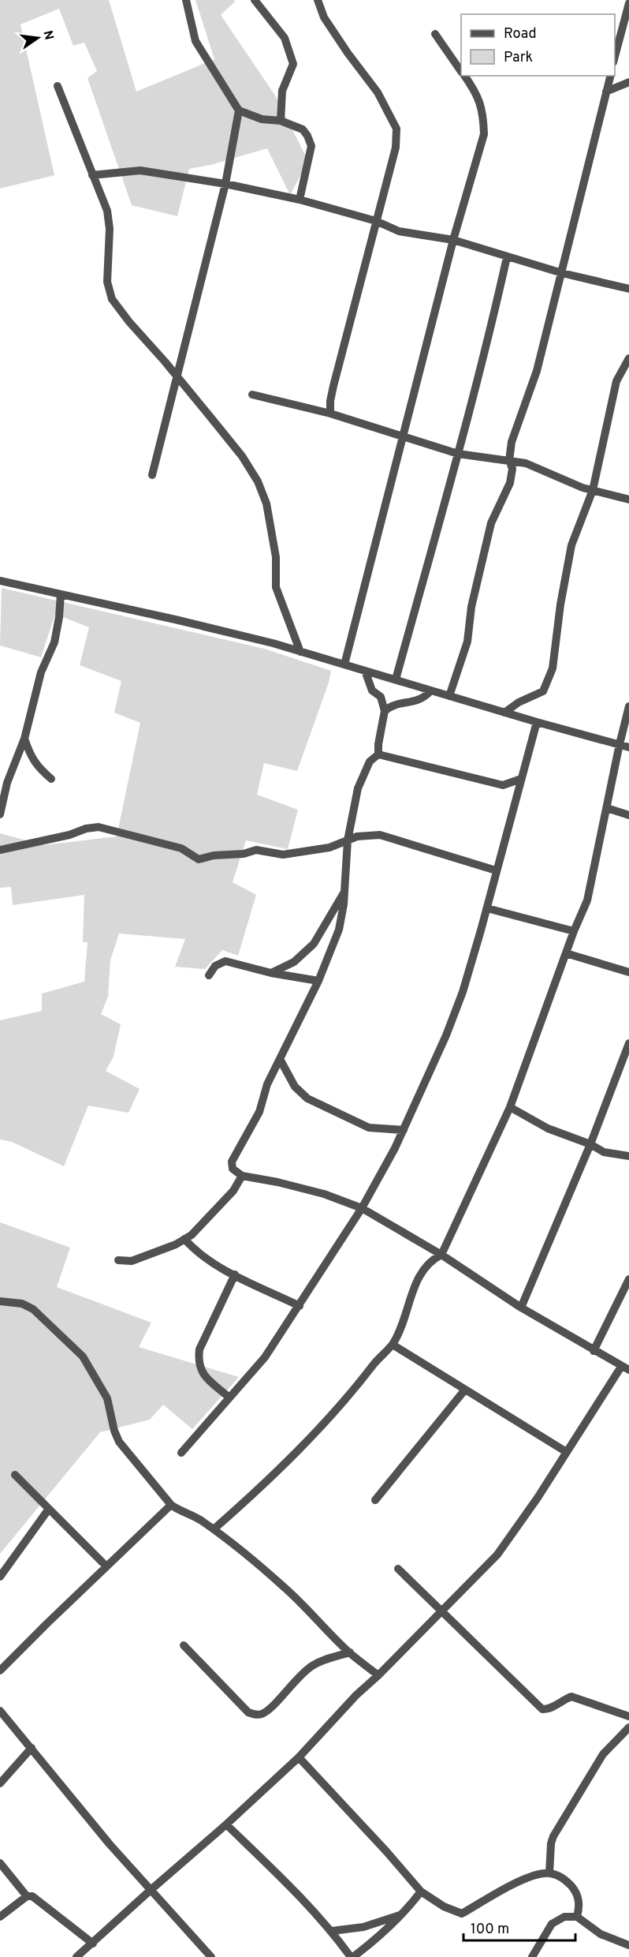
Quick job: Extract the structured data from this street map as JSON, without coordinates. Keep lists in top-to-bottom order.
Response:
{
  "legend": ["Road", "Park"],
  "scale_bar": "100 m",
  "north": "right"
}
